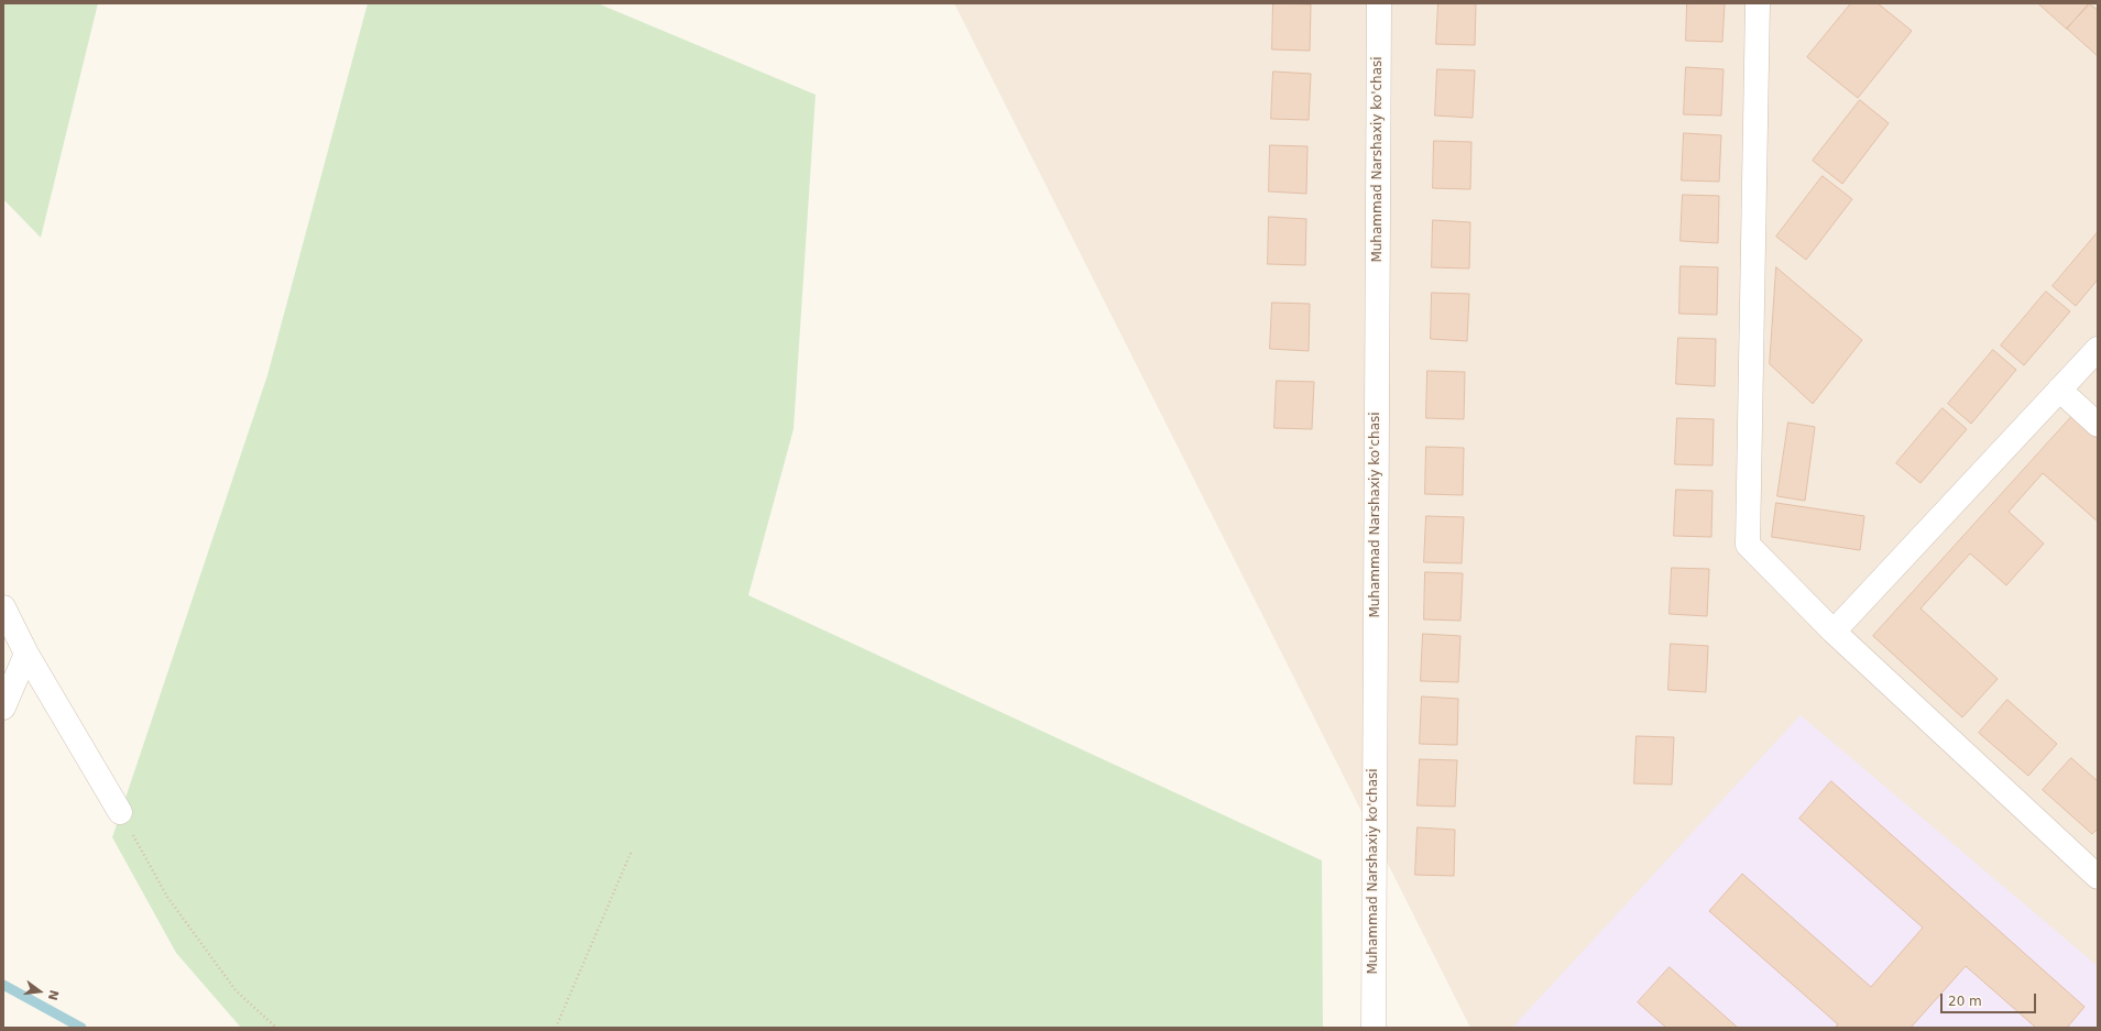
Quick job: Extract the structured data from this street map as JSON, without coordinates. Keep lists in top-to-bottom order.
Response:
{
  "streets": {
    "street": ["Muhammad Narshaxiy ko'chasi"]
  },
  "scale_bar": "20 m",
  "north": "right"
}
